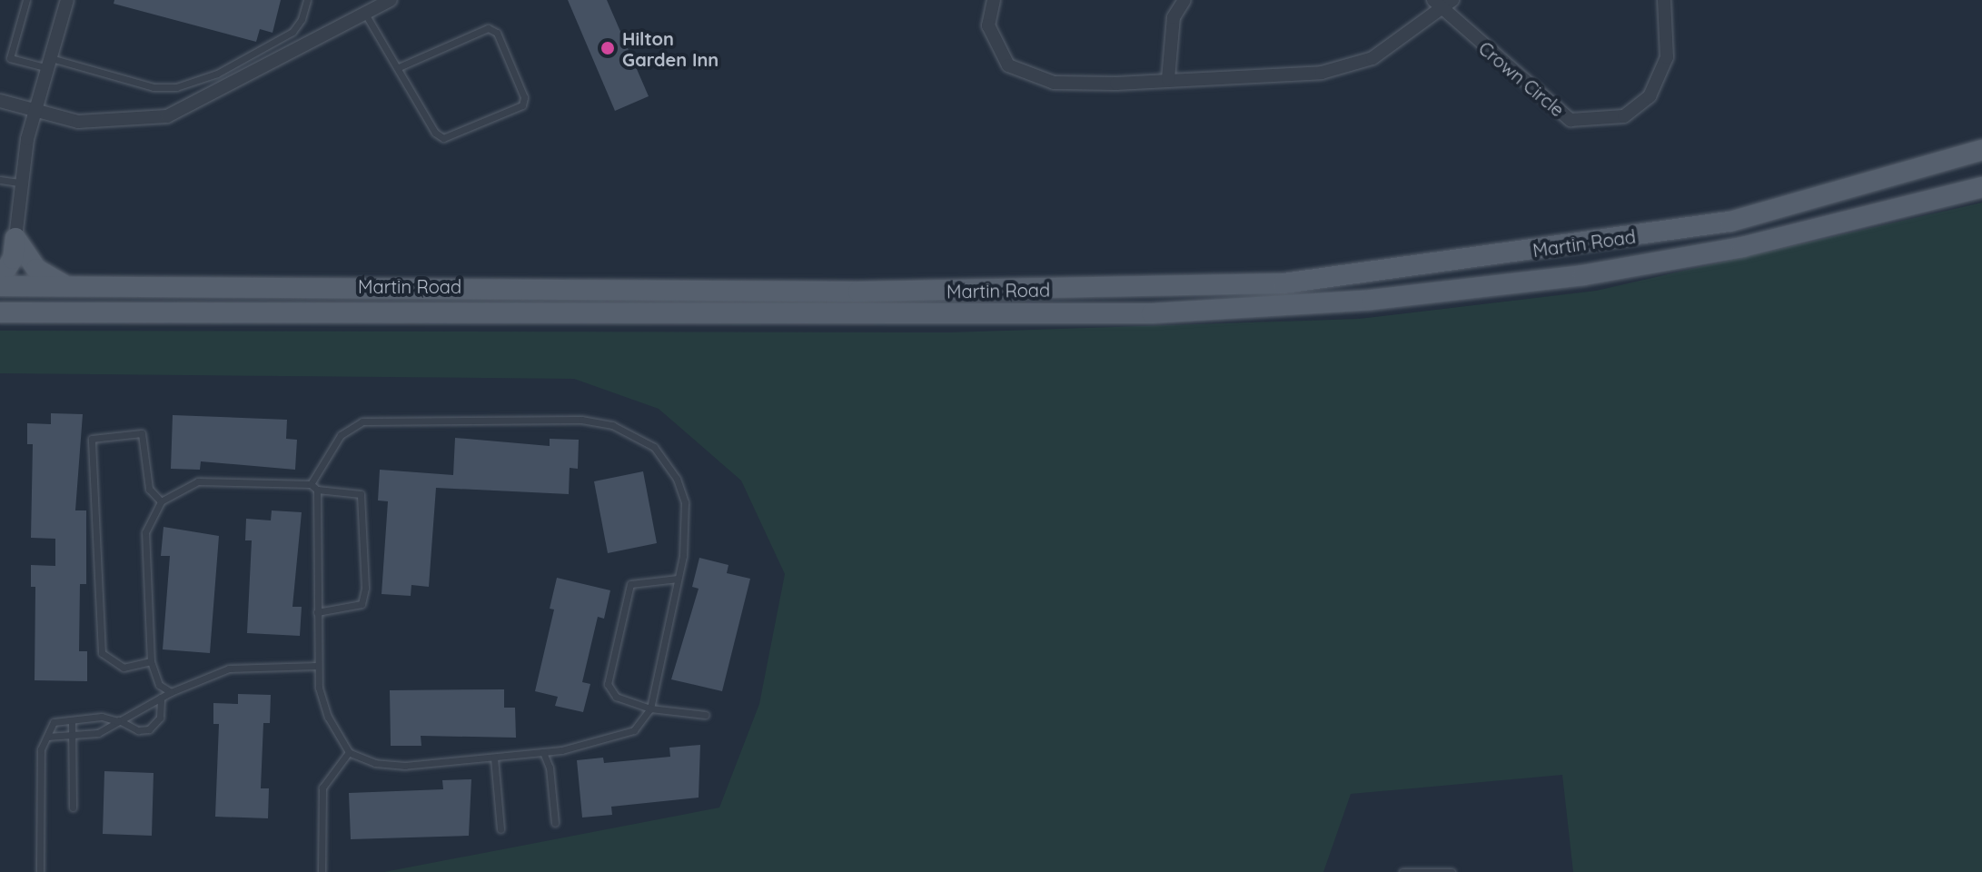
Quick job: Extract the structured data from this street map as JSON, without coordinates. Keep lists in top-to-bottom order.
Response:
{
  "streets": {
    "main road": ["Martin Road"],
    "street": ["Crown Circle"]
  },
  "places": ["Hilton Garden Inn"]
}
